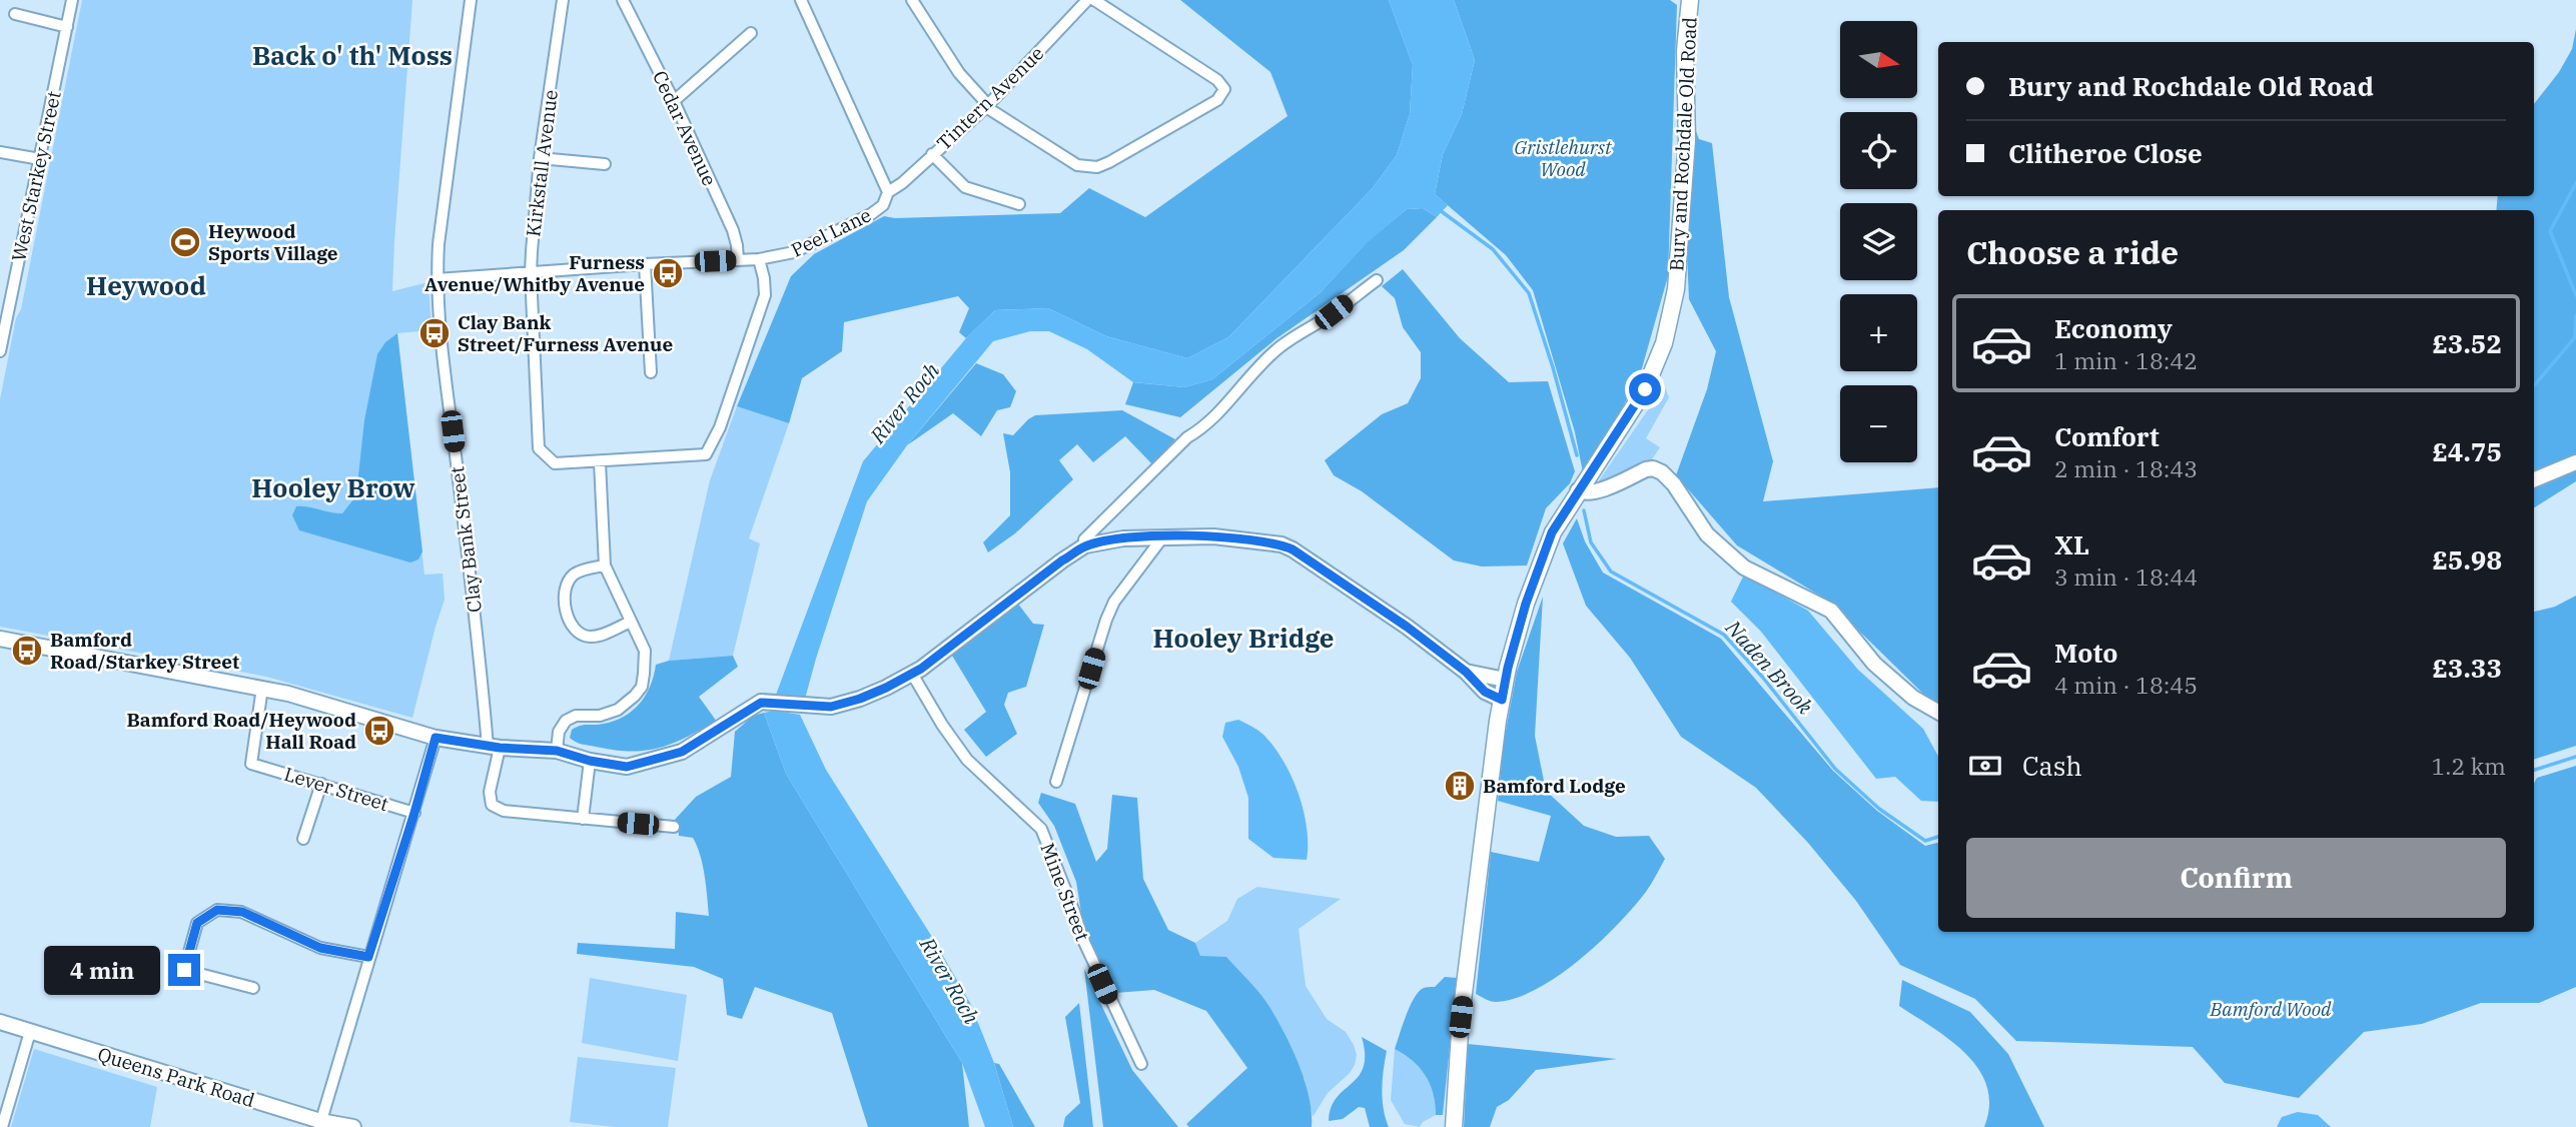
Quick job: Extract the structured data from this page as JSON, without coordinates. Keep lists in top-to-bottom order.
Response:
{
  "streets": {
    "main road": ["Bury and Rochdale Old Road"],
    "street": [
      "Tintern Avenue",
      "Cedar Avenue",
      "Kirkstall Avenue",
      "West Starkey Street",
      "Peel Lane",
      "Clay Bank Street",
      "Lever Street",
      "Mine Street",
      "Queens Park Road"
    ]
  },
  "crossings": [
    ["Tintern Avenue", "Peel Lane"],
    ["Cedar Avenue", "Peel Lane"],
    ["Kirkstall Avenue", "Peel Lane"],
    ["Peel Lane", "Clay Bank Street"]
  ],
  "districts": [
    "Back o' th' Moss",
    "Heywood",
    "Hooley Brow",
    "Hooley Bridge"
  ],
  "water": ["River Roch", "Naden Brook"],
  "parks": ["Gristlehurst Wood", "Bamford Wood"],
  "places": {
    "sports": ["Heywood Sports Village"],
    "bus stop": [
      "Furness Avenue/Whitby Avenue",
      "Clay Bank Street/Furness Avenue",
      "Bamford Road/Starkey Street",
      "Bamford Road/Heywood Hall Road"
    ],
    "building": ["Bamford Lodge"]
  },
  "north": "right",
  "page": {
    "map_buttons": ["+", "−"],
    "banner": ["Bury and Rochdale Old Road", "Clitheroe Close"],
    "heading": "Choose a ride",
    "list": [
      {
        "name": "Economy",
        "note": "1 min · 18:42",
        "value": "£3.52"
      },
      {
        "name": "Comfort",
        "note": "2 min · 18:43",
        "value": "£4.75"
      },
      {
        "name": "XL",
        "note": "3 min · 18:44",
        "value": "£5.98"
      },
      {
        "name": "Moto",
        "note": "4 min · 18:45",
        "value": "£3.33"
      }
    ],
    "pay": ["Cash", "1.2 km"],
    "buttons": "Confirm",
    "bubble": "4 min"
  }
}
